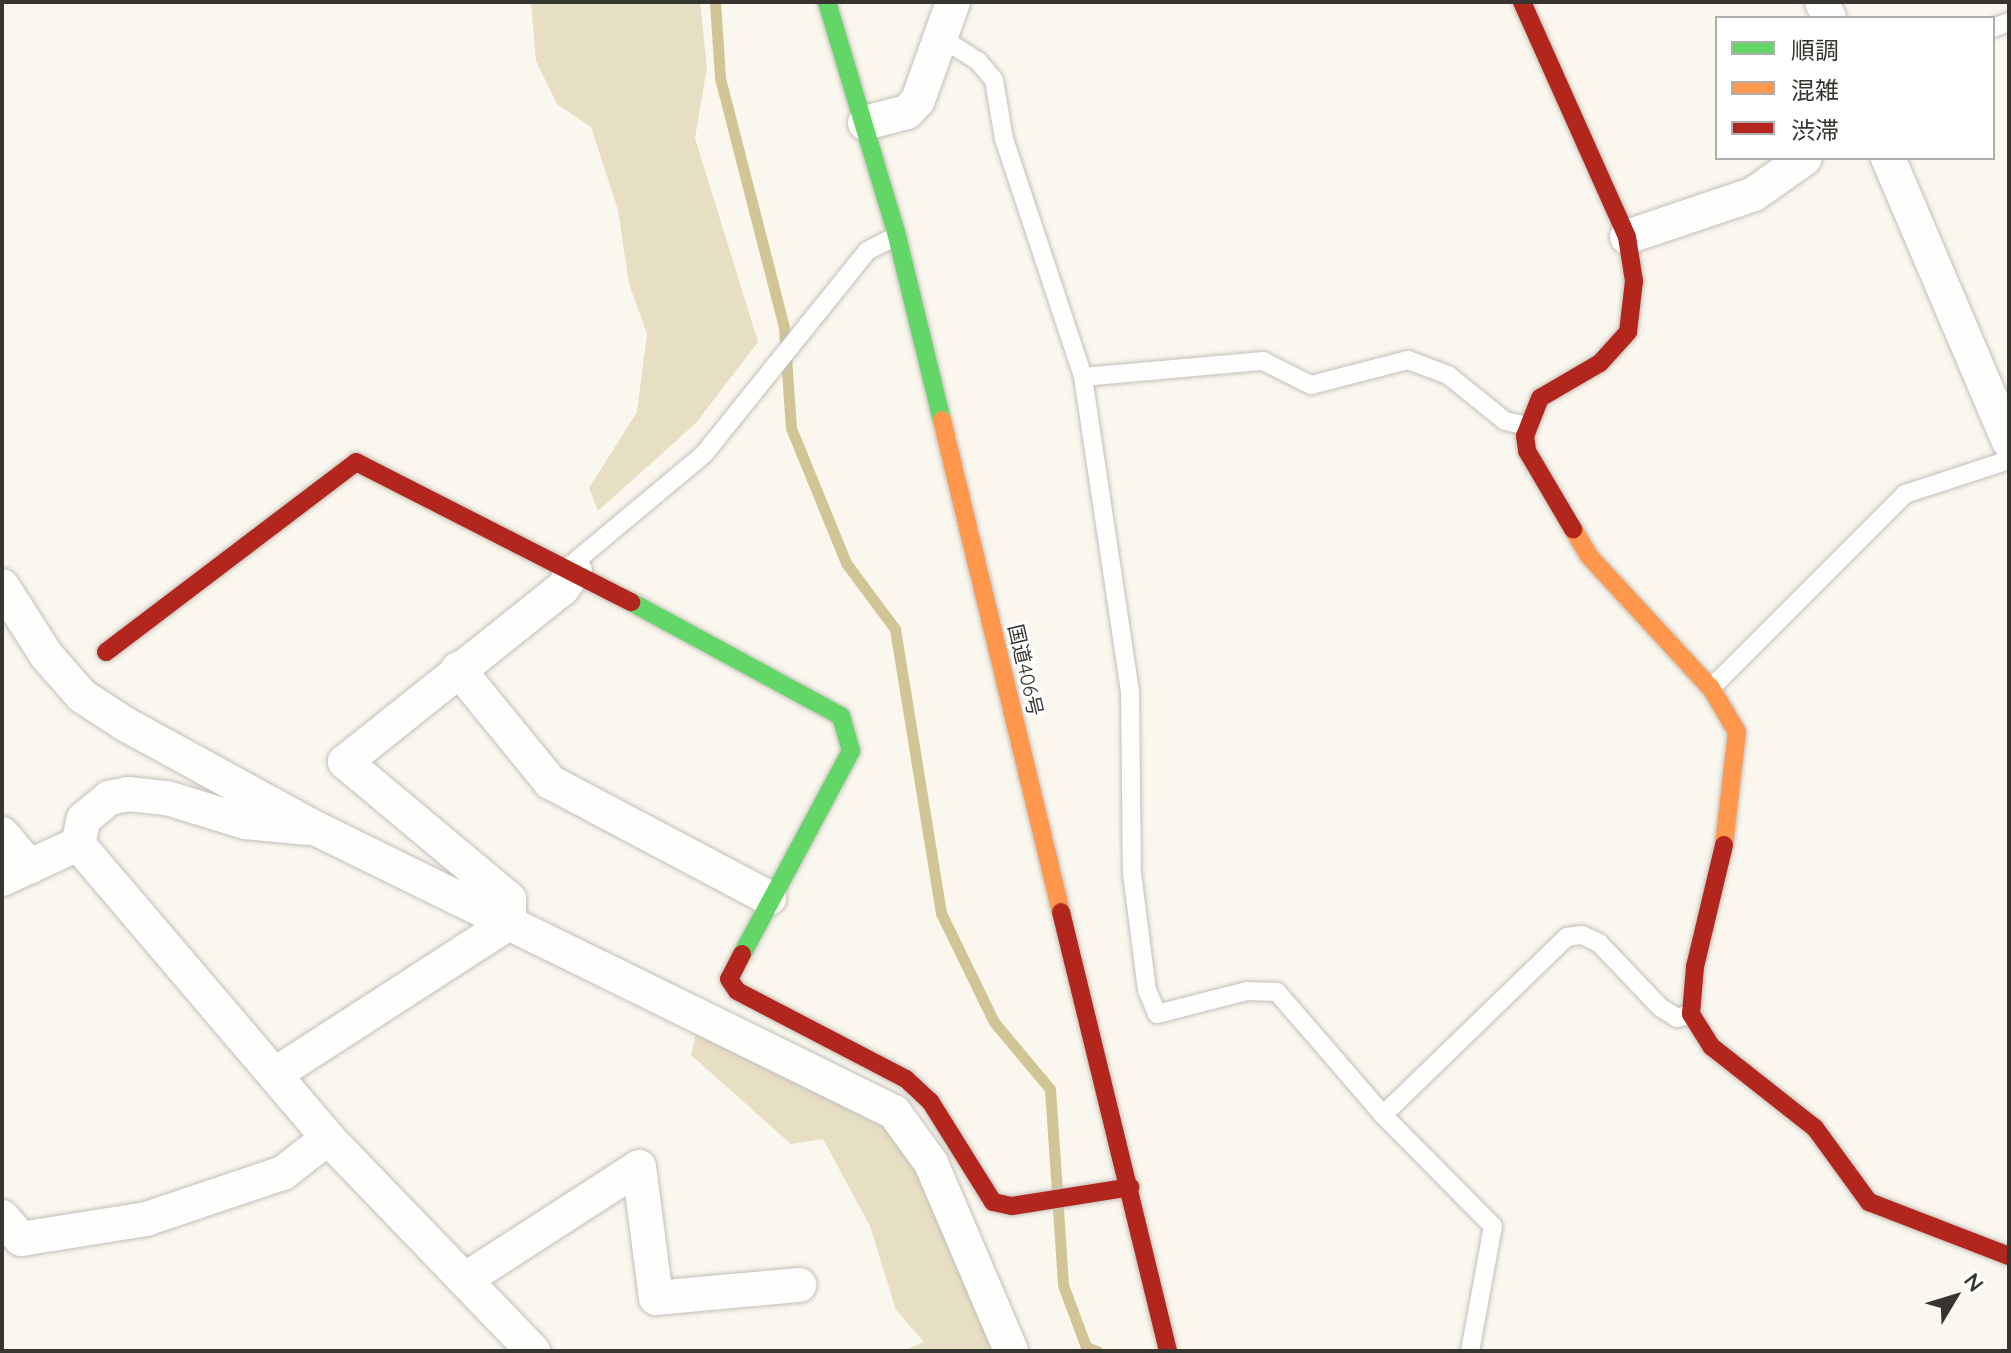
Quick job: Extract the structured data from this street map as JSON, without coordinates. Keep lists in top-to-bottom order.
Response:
{
  "streets": {
    "main road": ["国道406号"]
  },
  "legend": ["順調", "混雑", "渋滞"],
  "north": "top right"
}
